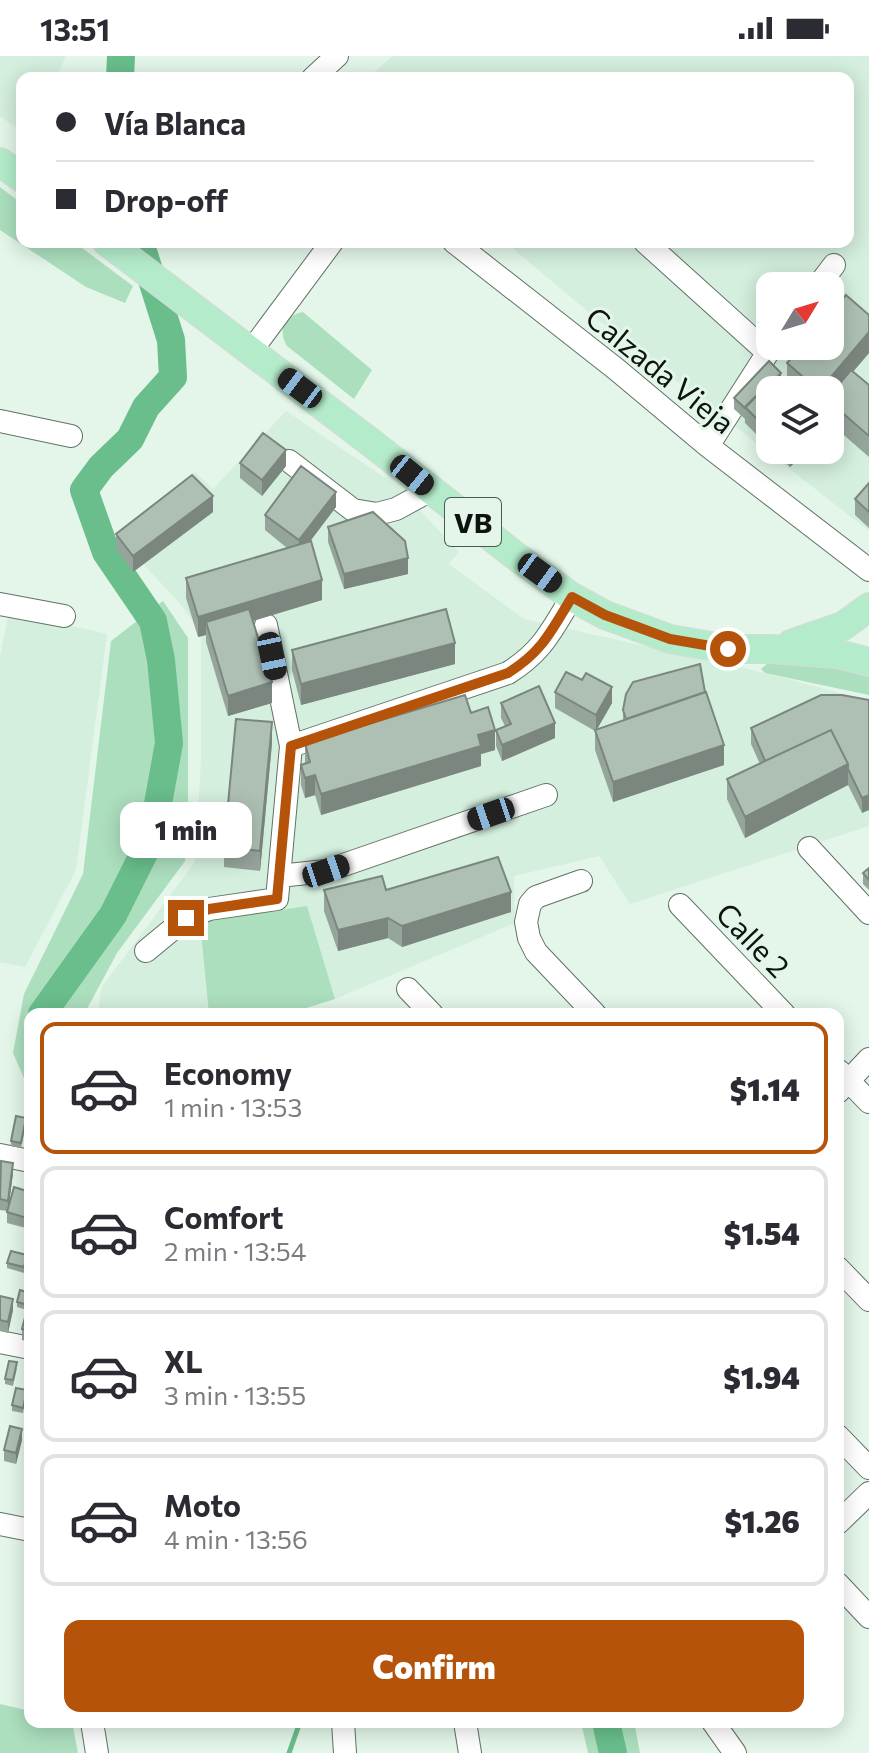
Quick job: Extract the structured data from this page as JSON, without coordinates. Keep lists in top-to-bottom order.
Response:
{
  "streets": {
    "main road": ["VB"],
    "street": ["Calzada Vieja", "Calle 2"]
  },
  "north": "top right",
  "page": {
    "status": "13:51",
    "banner": ["Vía Blanca", "Drop-off"],
    "bubble": "1 min",
    "list": [
      {
        "name": "Economy",
        "note": "1 min · 13:53",
        "value": "$1.14"
      },
      {
        "name": "Comfort",
        "note": "2 min · 13:54",
        "value": "$1.54"
      },
      {
        "name": "XL",
        "note": "3 min · 13:55",
        "value": "$1.94"
      },
      {
        "name": "Moto",
        "note": "4 min · 13:56",
        "value": "$1.26"
      }
    ],
    "buttons": "Confirm"
  }
}
